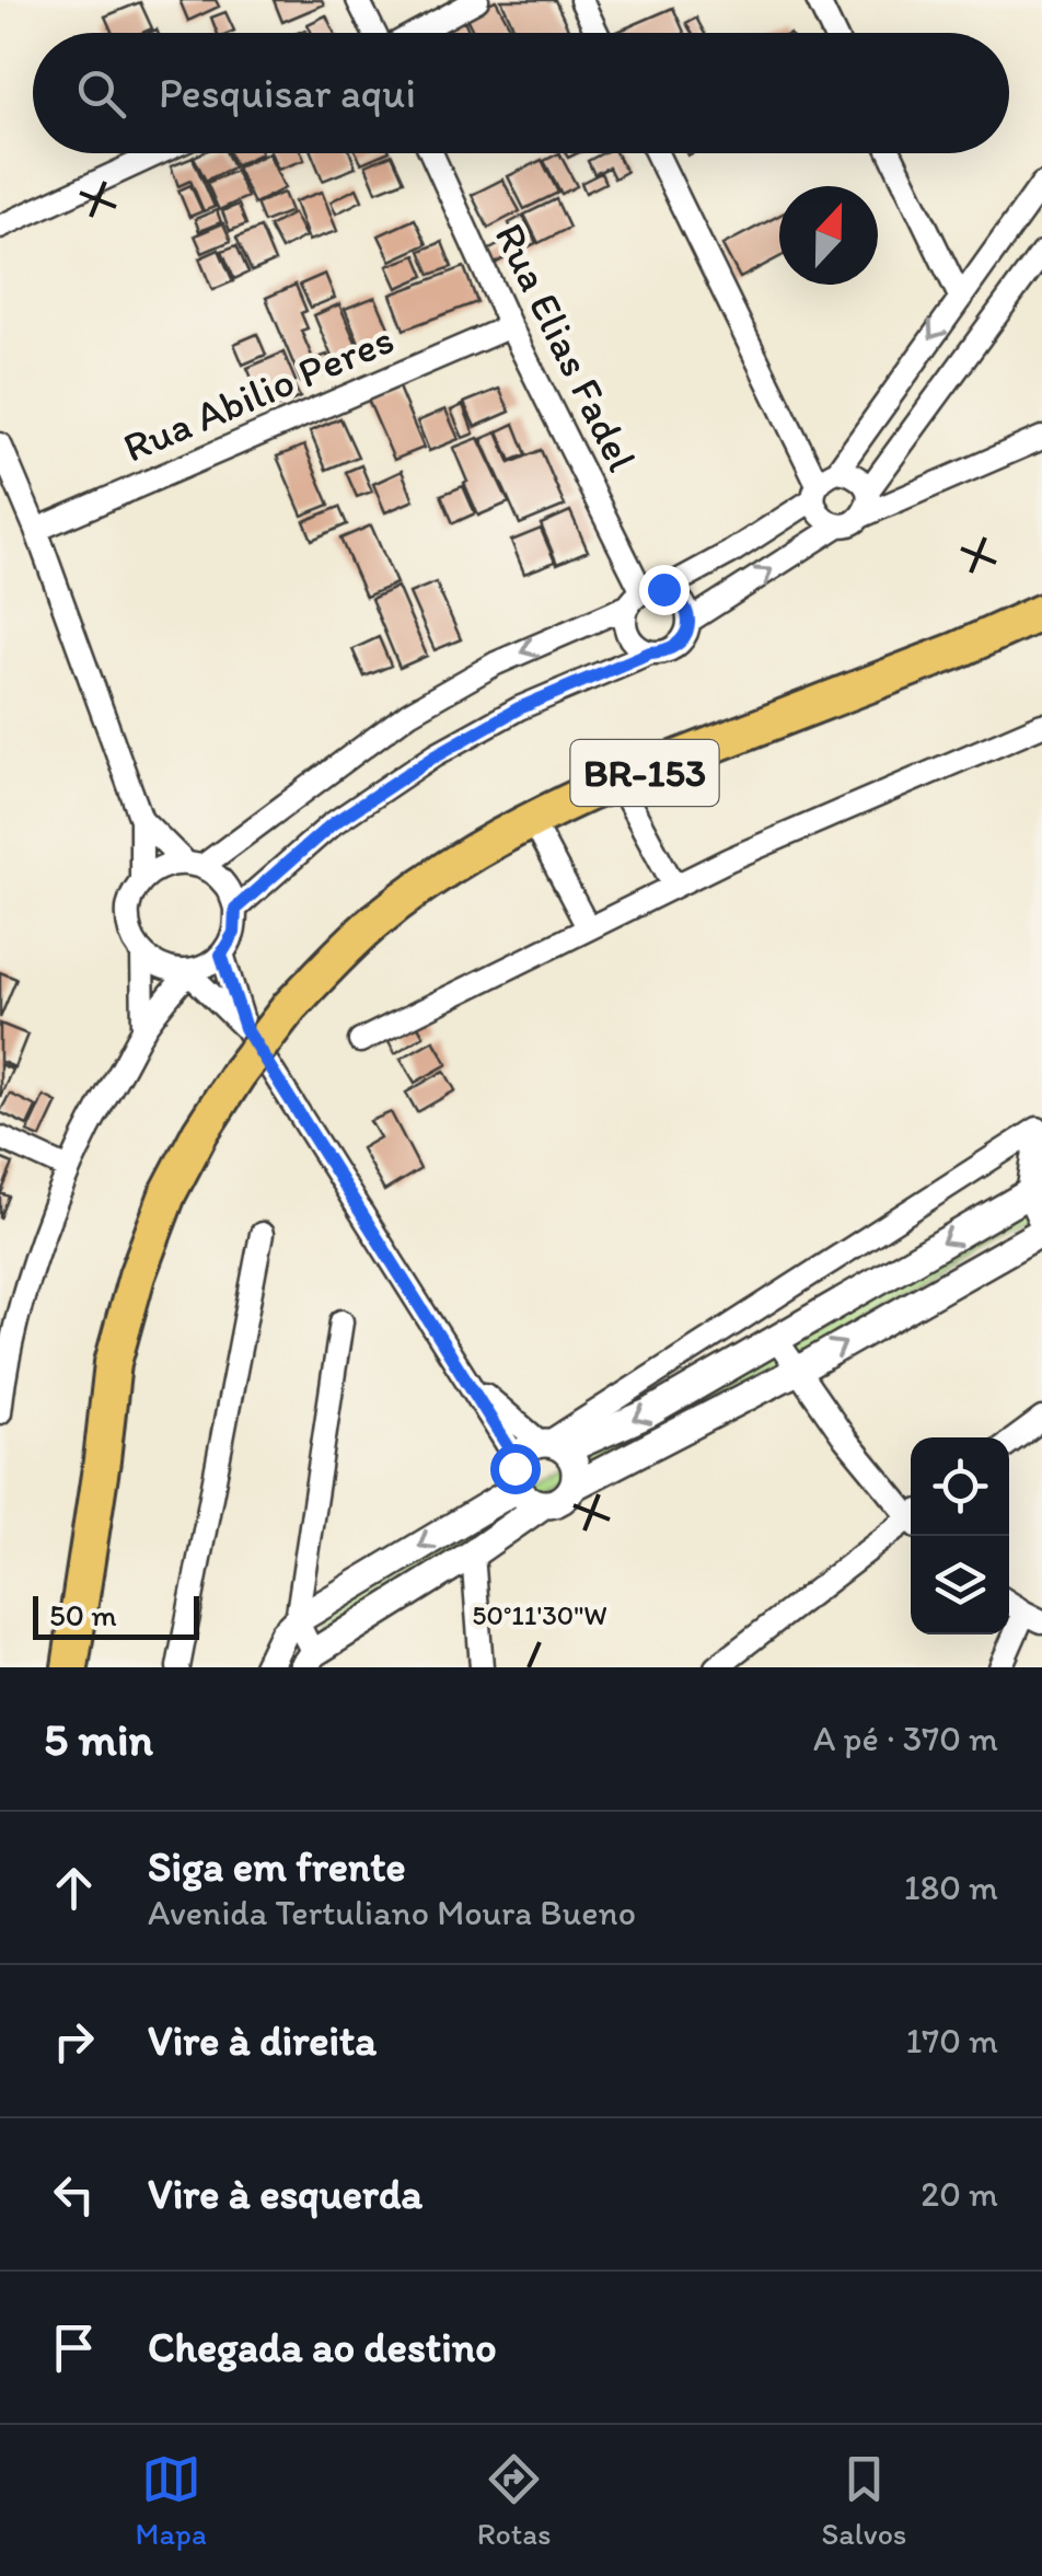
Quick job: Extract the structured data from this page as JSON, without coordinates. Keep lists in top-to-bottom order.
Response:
{
  "streets": {
    "highway": ["BR-153"],
    "street": ["Rua Elias Fadel", "Rua Abilio Peres"]
  },
  "crossings": [
    ["Rua Elias Fadel", "Rua Abilio Peres"]
  ],
  "scale_bar": "50 m",
  "north": "top",
  "page": {
    "search": "Pesquisar aqui",
    "scale": "50 m",
    "heading": ["5 min", "A pé · 370 m"],
    "list": [
      ["Siga em frente", "Avenida Tertuliano Moura Bueno", "180 m"],
      ["Vire à direita", "170 m"],
      ["Vire à esquerda", "20 m"],
      "Chegada ao destino"
    ],
    "nav": ["Mapa", "Rotas", "Salvos"]
  },
  "coordinates": ["50°11'30\"W"]
}
